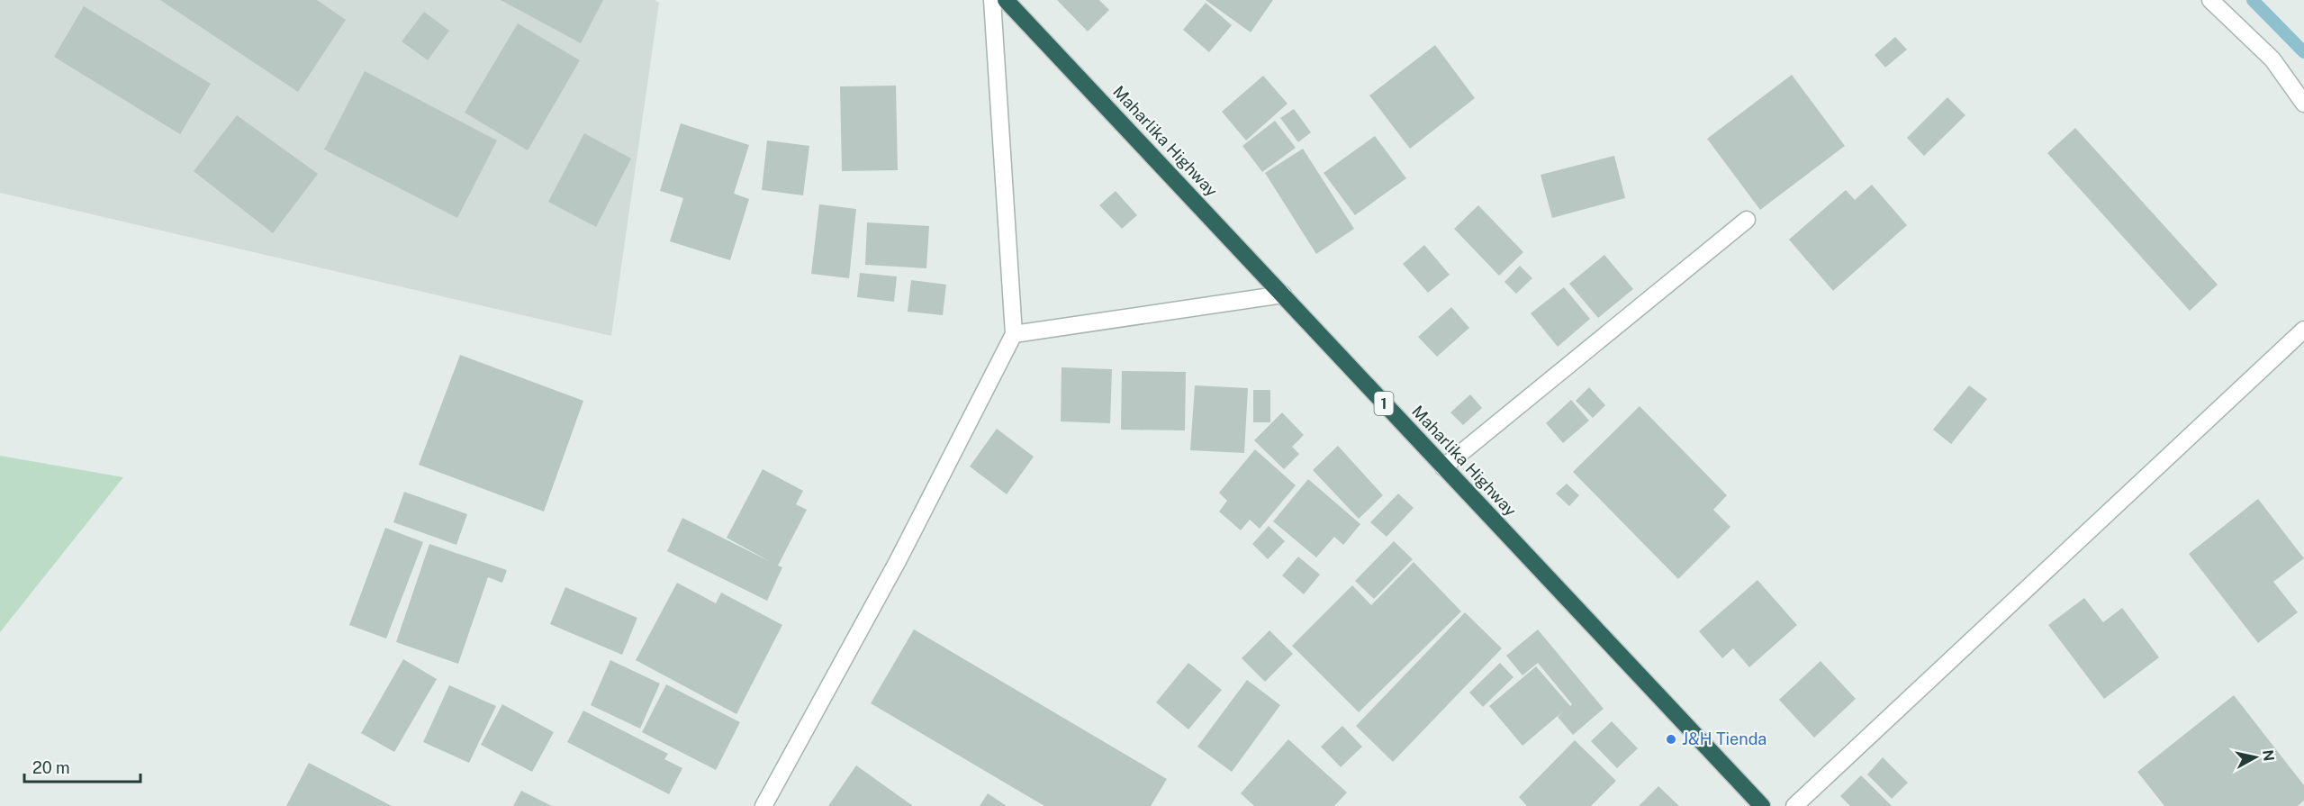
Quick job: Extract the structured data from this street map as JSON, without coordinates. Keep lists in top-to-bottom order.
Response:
{
  "streets": {
    "highway": ["Maharlika Highway", "1"]
  },
  "places": ["J&H Tienda"],
  "scale_bar": "20 m",
  "north": "right"
}
